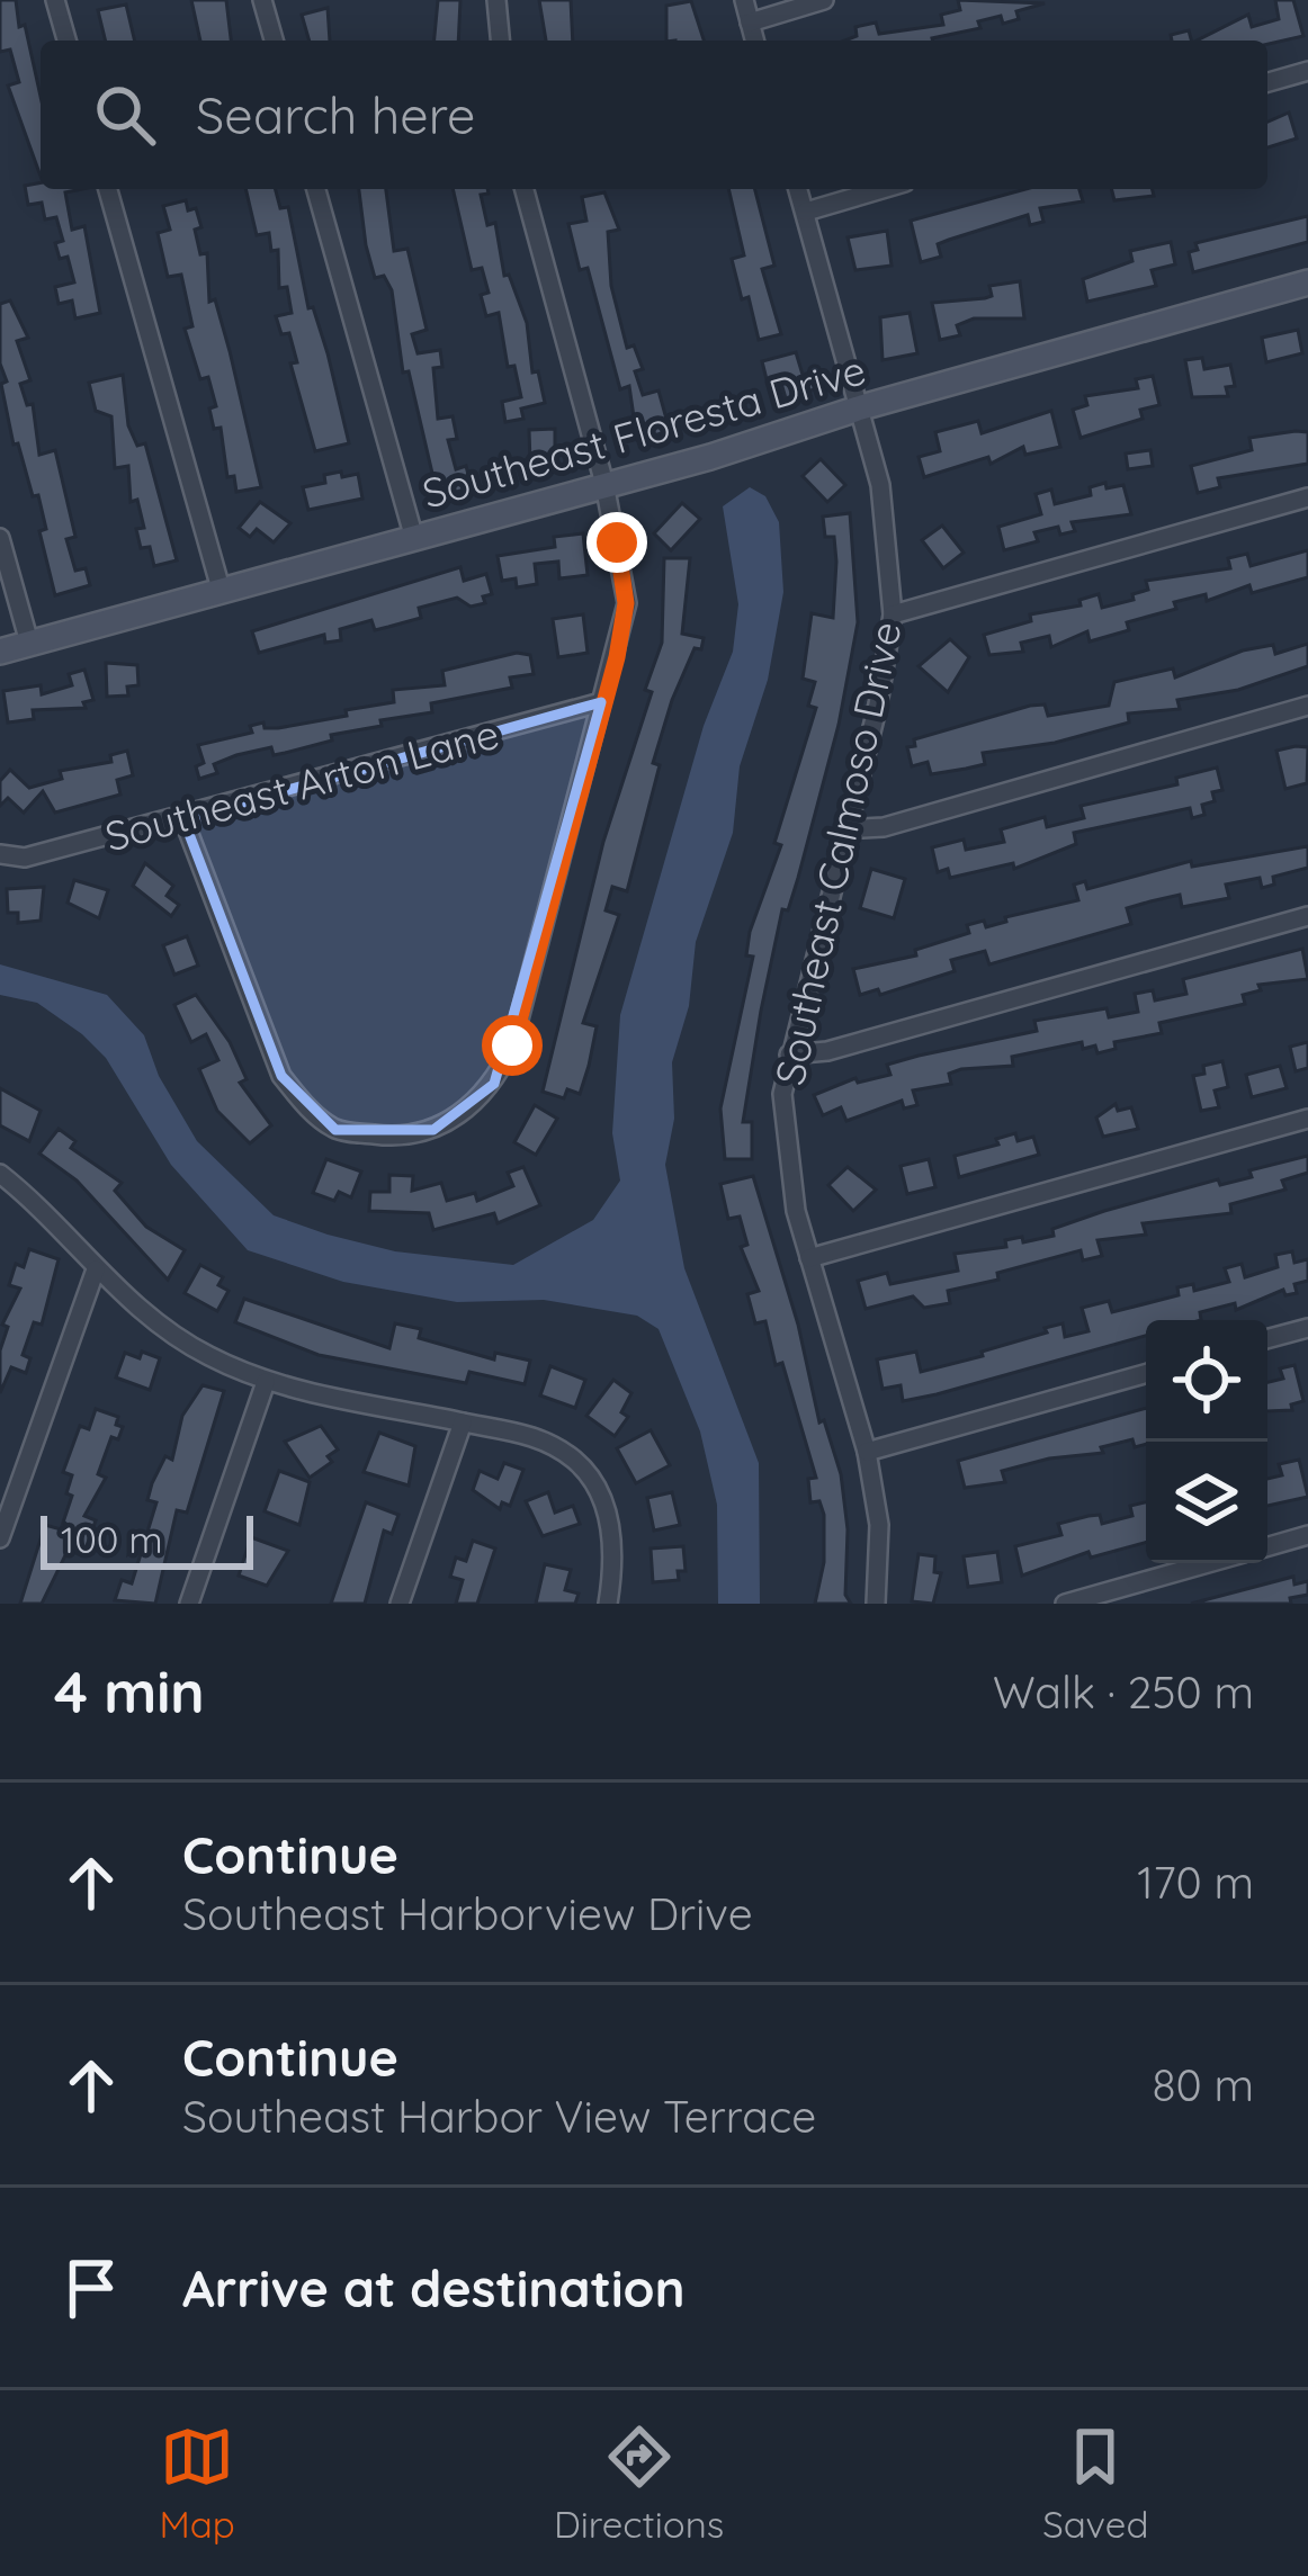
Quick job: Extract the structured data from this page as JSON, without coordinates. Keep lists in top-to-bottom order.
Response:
{
  "streets": {
    "street": ["Southeast Floresta Drive", "Southeast Arton Lane", "Southeast Calmoso Drive"]
  },
  "crossings": [
    ["Southeast Floresta Drive", "Southeast Calmoso Drive"]
  ],
  "scale_bar": "100 m",
  "page": {
    "search": "Search here",
    "scale": "100 m",
    "heading": ["4 min", "Walk · 250 m"],
    "list": [
      ["Continue", "Southeast Harborview Drive", "170 m"],
      ["Continue", "Southeast Harbor View Terrace", "80 m"],
      "Arrive at destination"
    ],
    "nav": ["Map", "Directions", "Saved"]
  }
}
